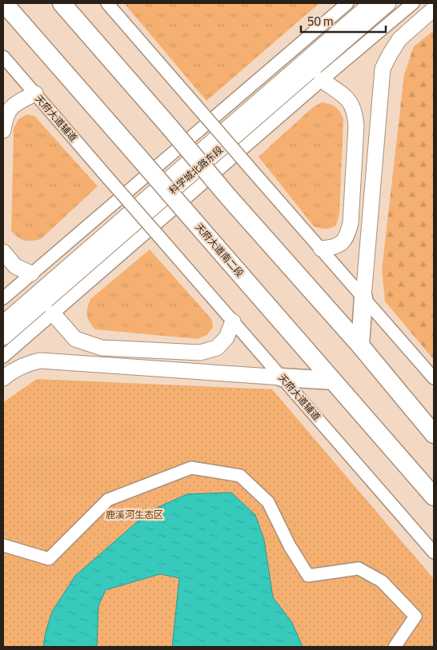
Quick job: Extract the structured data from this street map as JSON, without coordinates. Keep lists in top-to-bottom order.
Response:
{
  "streets": {
    "highway": ["天府大道南二段"],
    "main road": ["科学城北路东段"],
    "street": ["天府大道辅道"]
  },
  "parks": ["鹿溪河生态区"],
  "scale_bar": "50 m"
}
